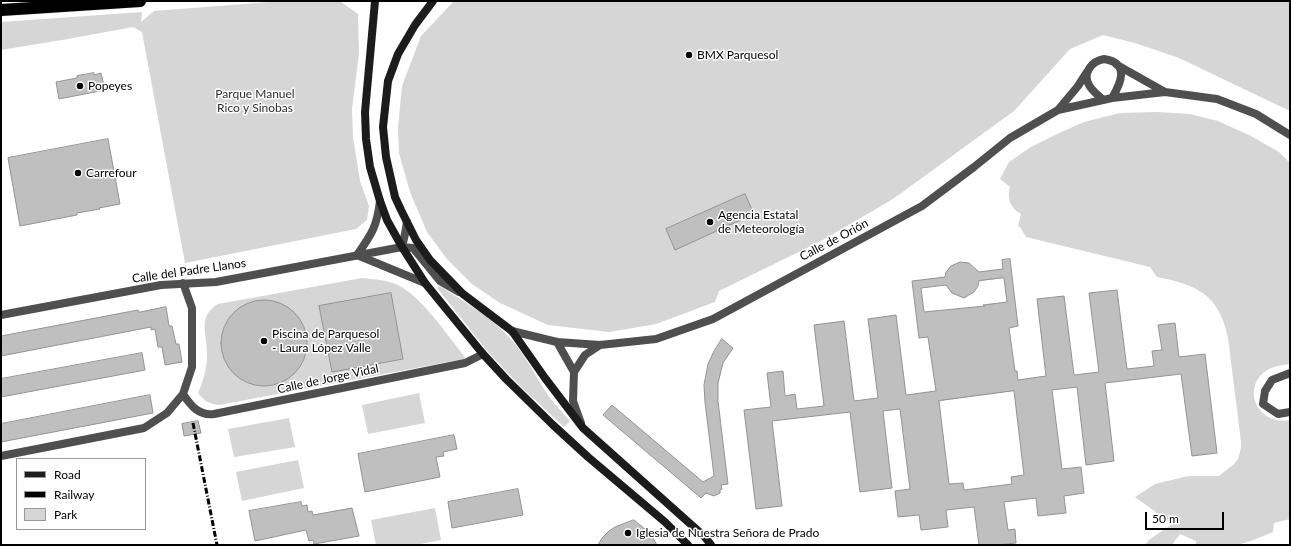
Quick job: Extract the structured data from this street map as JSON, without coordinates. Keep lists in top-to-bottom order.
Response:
{
  "streets": {
    "street": ["Calle de Orión", "Calle del Padre Llanos", "Calle de Jorge Vidal"]
  },
  "parks": ["Parque Manuel Rico y Sinobas"],
  "places": [
    "BMX Parquesol",
    "Popeyes",
    "Carrefour",
    "Agencia Estatal de Meteorología",
    "Piscina de Parquesol - Laura López Valle",
    "Iglesia de Nuestra Señora de Prado"
  ],
  "legend": ["Road", "Railway", "Park"],
  "scale_bar": "50 m"
}
